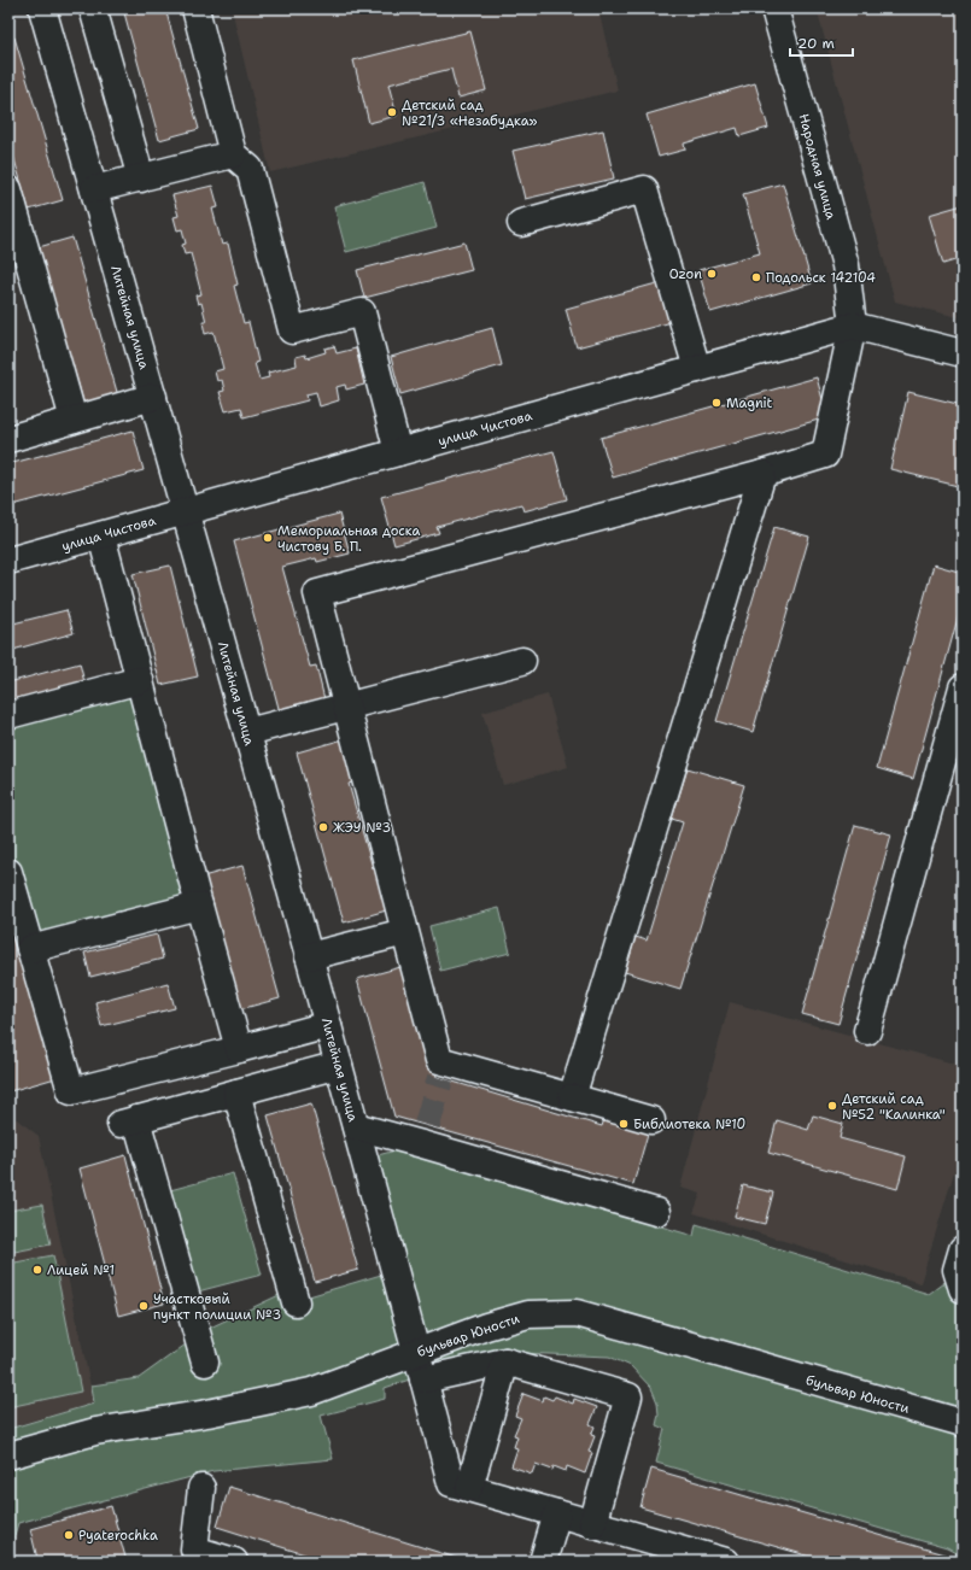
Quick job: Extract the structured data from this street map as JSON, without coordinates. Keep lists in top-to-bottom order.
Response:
{
  "streets": {
    "street": [
      "Народная улица",
      "Литейная улица",
      "улица Чистова",
      "бульвар Юности"
    ]
  },
  "crossings": [
    ["Народная улица", "улица Чистова"],
    ["Литейная улица", "улица Чистова"],
    ["Литейная улица", "бульвар Юности"]
  ],
  "places": [
    "Детский сад №21/3 «Незабудка»",
    "Ozon",
    "Подольск 142104",
    "Magnit",
    "Мемориальная доска Чистову Б. П.",
    "ЖЭУ №3",
    "Детский сад №52 \"Калинка\"",
    "Библиотека №10",
    "Лицей №1",
    "Участковый пункт полиции №3",
    "Pyaterochka"
  ],
  "scale_bar": "20 m"
}
